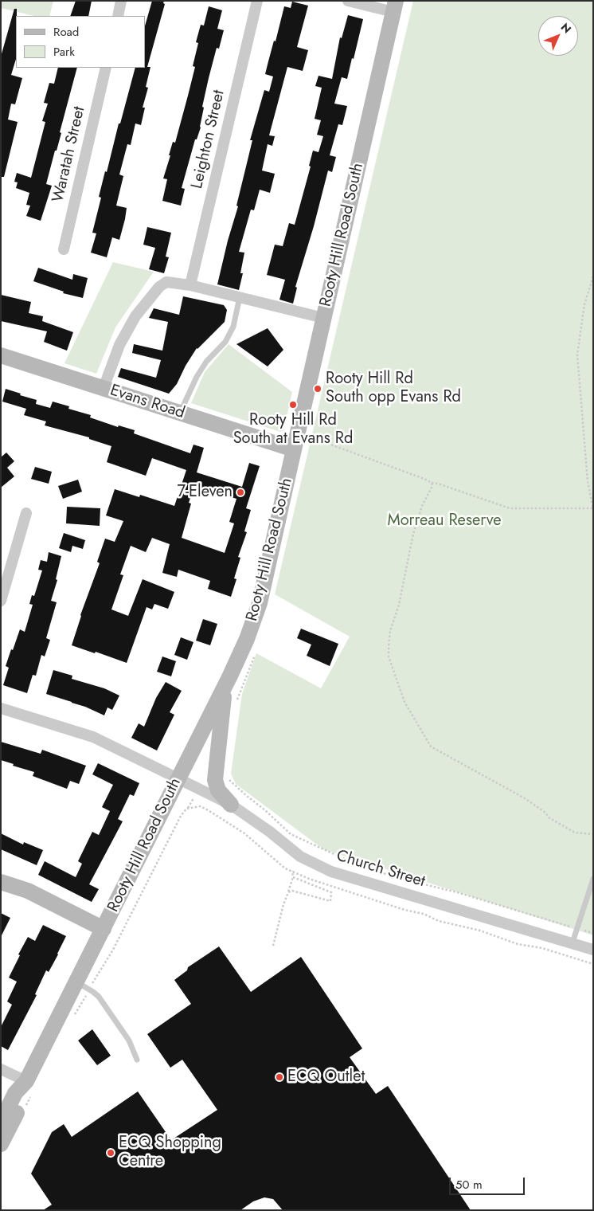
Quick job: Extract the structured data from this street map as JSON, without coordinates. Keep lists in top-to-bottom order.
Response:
{
  "streets": {
    "main road": ["Rooty Hill Road South", "Evans Road"],
    "street": ["Leighton Street", "Waratah Street", "Church Street"]
  },
  "crossings": [
    ["Rooty Hill Road South", "Evans Road"],
    ["Rooty Hill Road South", "Church Street"]
  ],
  "parks": ["Morreau Reserve"],
  "places": [
    "Rooty Hill Rd South opp Evans Rd",
    "Rooty Hill Rd South at Evans Rd",
    "7-Eleven",
    "ECQ Outlet",
    "ECQ Shopping Centre"
  ],
  "legend": ["Road", "Park"],
  "scale_bar": "50 m",
  "north": "top right"
}
